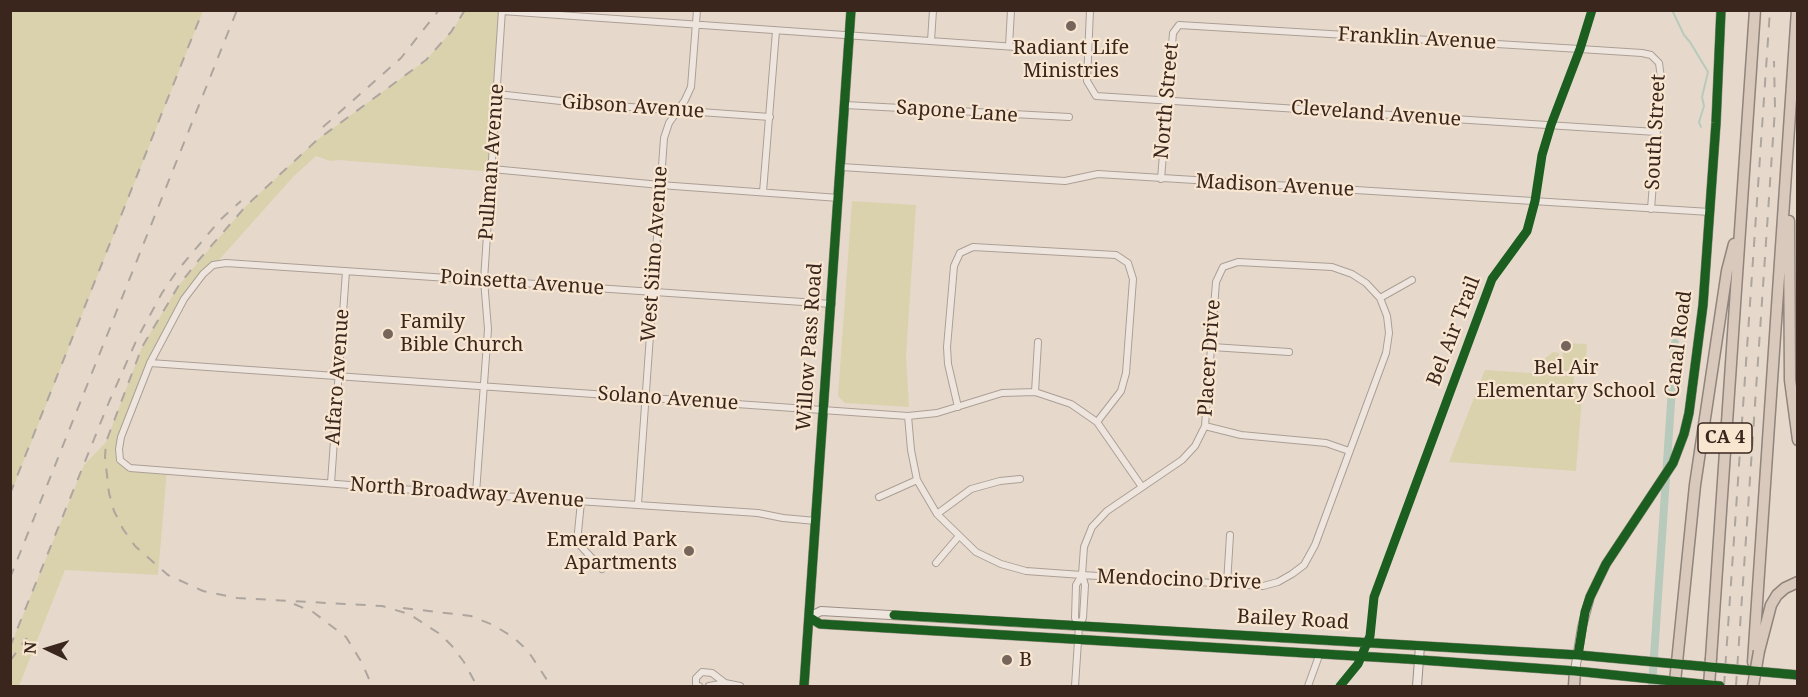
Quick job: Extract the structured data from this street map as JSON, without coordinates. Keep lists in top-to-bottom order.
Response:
{
  "streets": {
    "highway": ["CA 4"],
    "main road": ["Canal Road", "Willow Pass Road", "Bailey Road"],
    "street": [
      "Franklin Avenue",
      "North Street",
      "Gibson Avenue",
      "Sapone Lane",
      "Cleveland Avenue",
      "South Street",
      "Pullman Avenue",
      "Madison Avenue",
      "West Siino Avenue",
      "Poinsetta Avenue",
      "Placer Drive",
      "Alfaro Avenue",
      "Solano Avenue",
      "North Broadway Avenue",
      "Mendocino Drive"
    ],
    "cycle path": ["Bel Air Trail"]
  },
  "crossings": [
    ["Franklin Avenue", "North Street"],
    ["Franklin Avenue", "South Street"],
    ["North Street", "Cleveland Avenue"],
    ["North Street", "Madison Avenue"],
    ["Gibson Avenue", "Pullman Avenue"],
    ["Gibson Avenue", "West Siino Avenue"],
    ["Sapone Lane", "Willow Pass Road"],
    ["Cleveland Avenue", "South Street"],
    ["South Street", "Madison Avenue"],
    ["Pullman Avenue", "Poinsetta Avenue"],
    ["Pullman Avenue", "Solano Avenue"],
    ["Pullman Avenue", "North Broadway Avenue"],
    ["Madison Avenue", "Canal Road"],
    ["Madison Avenue", "Willow Pass Road"],
    ["West Siino Avenue", "Poinsetta Avenue"],
    ["West Siino Avenue", "Solano Avenue"],
    ["West Siino Avenue", "North Broadway Avenue"],
    ["Poinsetta Avenue", "Willow Pass Road"],
    ["Poinsetta Avenue", "Alfaro Avenue"],
    ["Poinsetta Avenue", "Solano Avenue"],
    ["Poinsetta Avenue", "North Broadway Avenue"],
    ["Canal Road", "Bailey Road"],
    ["Willow Pass Road", "Solano Avenue"],
    ["Willow Pass Road", "North Broadway Avenue"],
    ["Willow Pass Road", "Bailey Road"],
    ["Placer Drive", "Solano Avenue"],
    ["Placer Drive", "Mendocino Drive"],
    ["Placer Drive", "Bailey Road"],
    ["Alfaro Avenue", "Solano Avenue"],
    ["Alfaro Avenue", "North Broadway Avenue"],
    ["Solano Avenue", "North Broadway Avenue"],
    ["Solano Avenue", "Mendocino Drive"]
  ],
  "places": [
    "Radiant Life Ministries",
    "Family Bible Church",
    "Bel Air Elementary School",
    "Emerald Park Apartments",
    "B"
  ],
  "north": "left"
}
